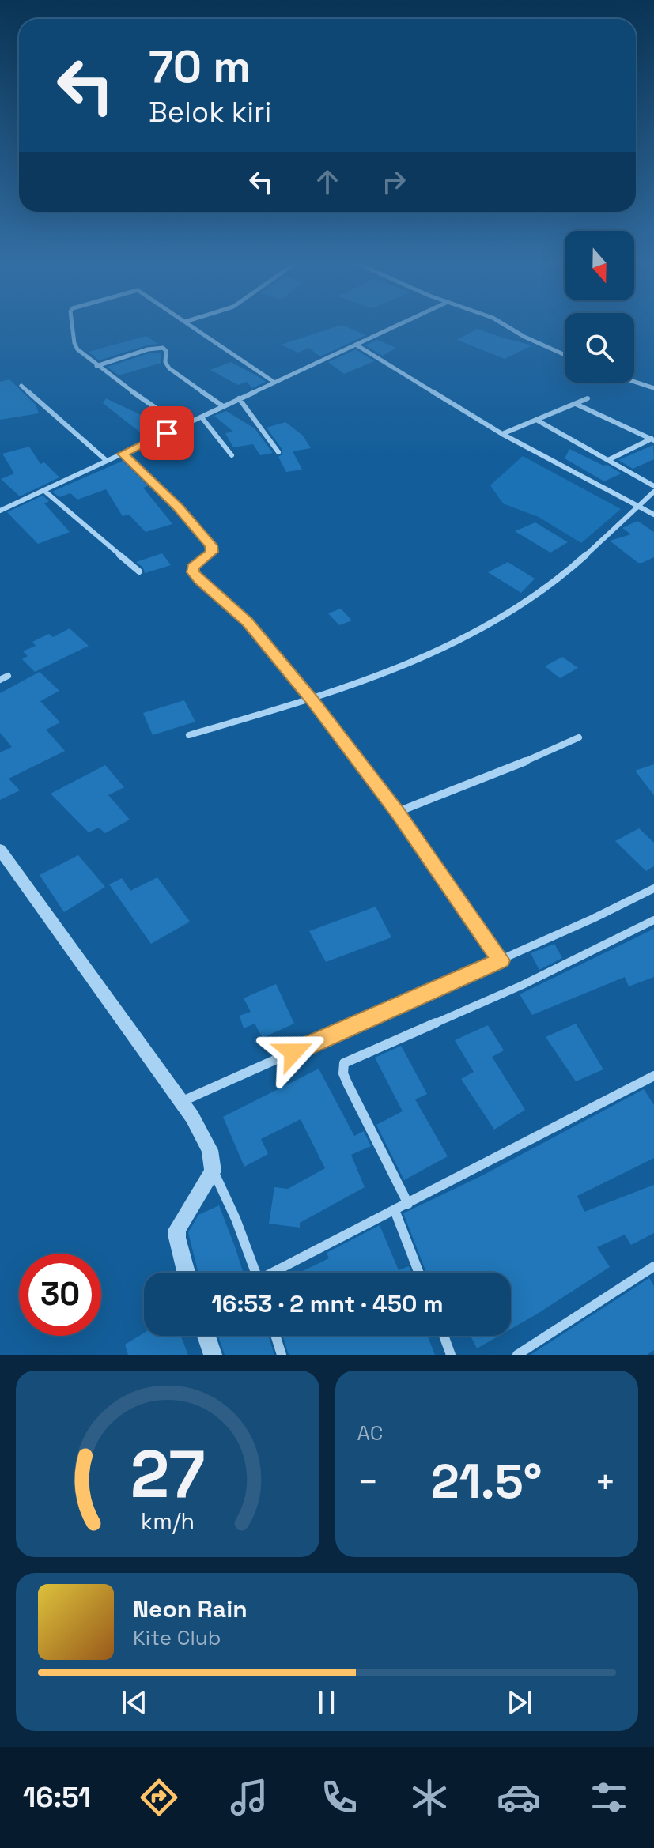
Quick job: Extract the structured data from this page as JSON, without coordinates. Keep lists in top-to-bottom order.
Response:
{
  "north": "bottom",
  "page": {
    "turn": ["70 m", "Belok kiri"],
    "limit": "30",
    "trip": "16:53 · 2 mnt · 450 m",
    "tile": "AC",
    "heat": ["−", "21.5°", "+"],
    "song": ["Neon Rain", "Kite Club"],
    "tabs": "16:51",
    "gauge": ["27", "km/h"]
  }
}
